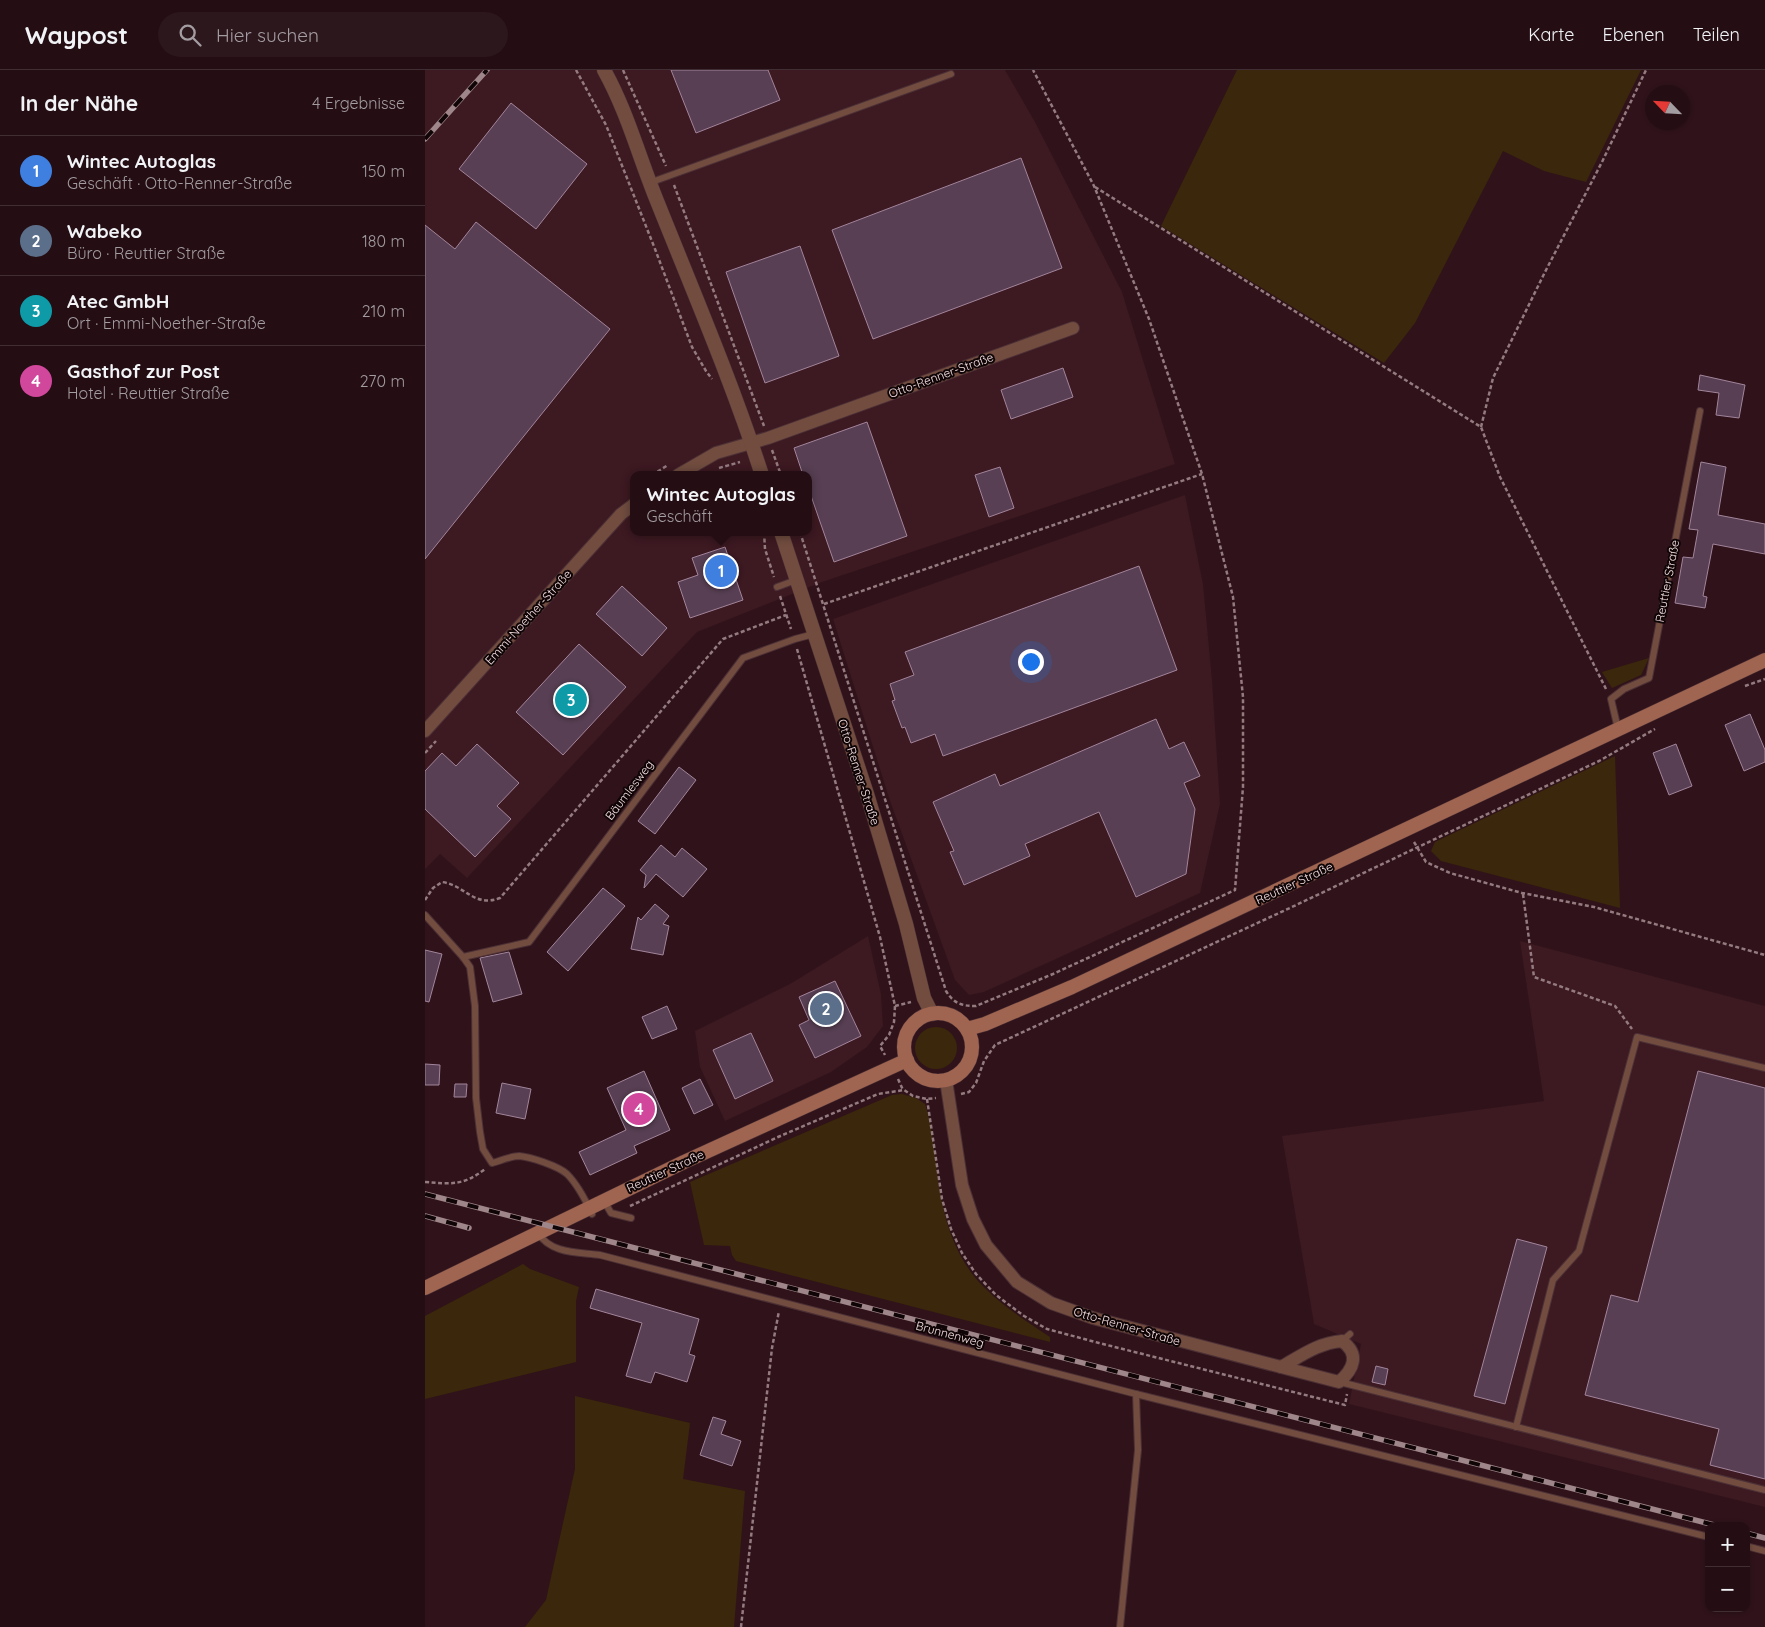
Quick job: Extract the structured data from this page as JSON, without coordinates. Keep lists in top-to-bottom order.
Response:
{
  "streets": {
    "main road": ["Reuttier Straße"],
    "street": ["Otto-Renner-Straße", "Emmi-Noether-Straße"],
    "lane": ["Bäumlesweg", "Brunnenweg"]
  },
  "crossings": [
    ["Otto-Renner-Straße", "Reuttier Straße"],
    ["Otto-Renner-Straße", "Bäumlesweg"],
    ["Reuttier Straße", "Brunnenweg"]
  ],
  "north": "top left",
  "page": {
    "header": "Waypost",
    "search": "Hier suchen",
    "nav": ["Karte", "Ebenen", "Teilen"],
    "heading": ["In der Nähe", "4 Ergebnisse"],
    "list": [
      {
        "mark": "1",
        "name": "Wintec Autoglas",
        "note": "Geschäft · Otto-Renner-Straße",
        "value": "150 m"
      },
      {
        "mark": "2",
        "name": "Wabeko",
        "note": "Büro · Reuttier Straße",
        "value": "180 m"
      },
      {
        "mark": "3",
        "name": "Atec GmbH",
        "note": "Ort · Emmi-Noether-Straße",
        "value": "210 m"
      },
      {
        "mark": "4",
        "name": "Gasthof zur Post",
        "note": "Hotel · Reuttier Straße",
        "value": "270 m"
      }
    ],
    "popup": ["Wintec Autoglas", "Geschäft"],
    "pins": [
      "1",
      "3",
      "2",
      "4"
    ],
    "map_buttons": ["+", "−"]
  }
}
